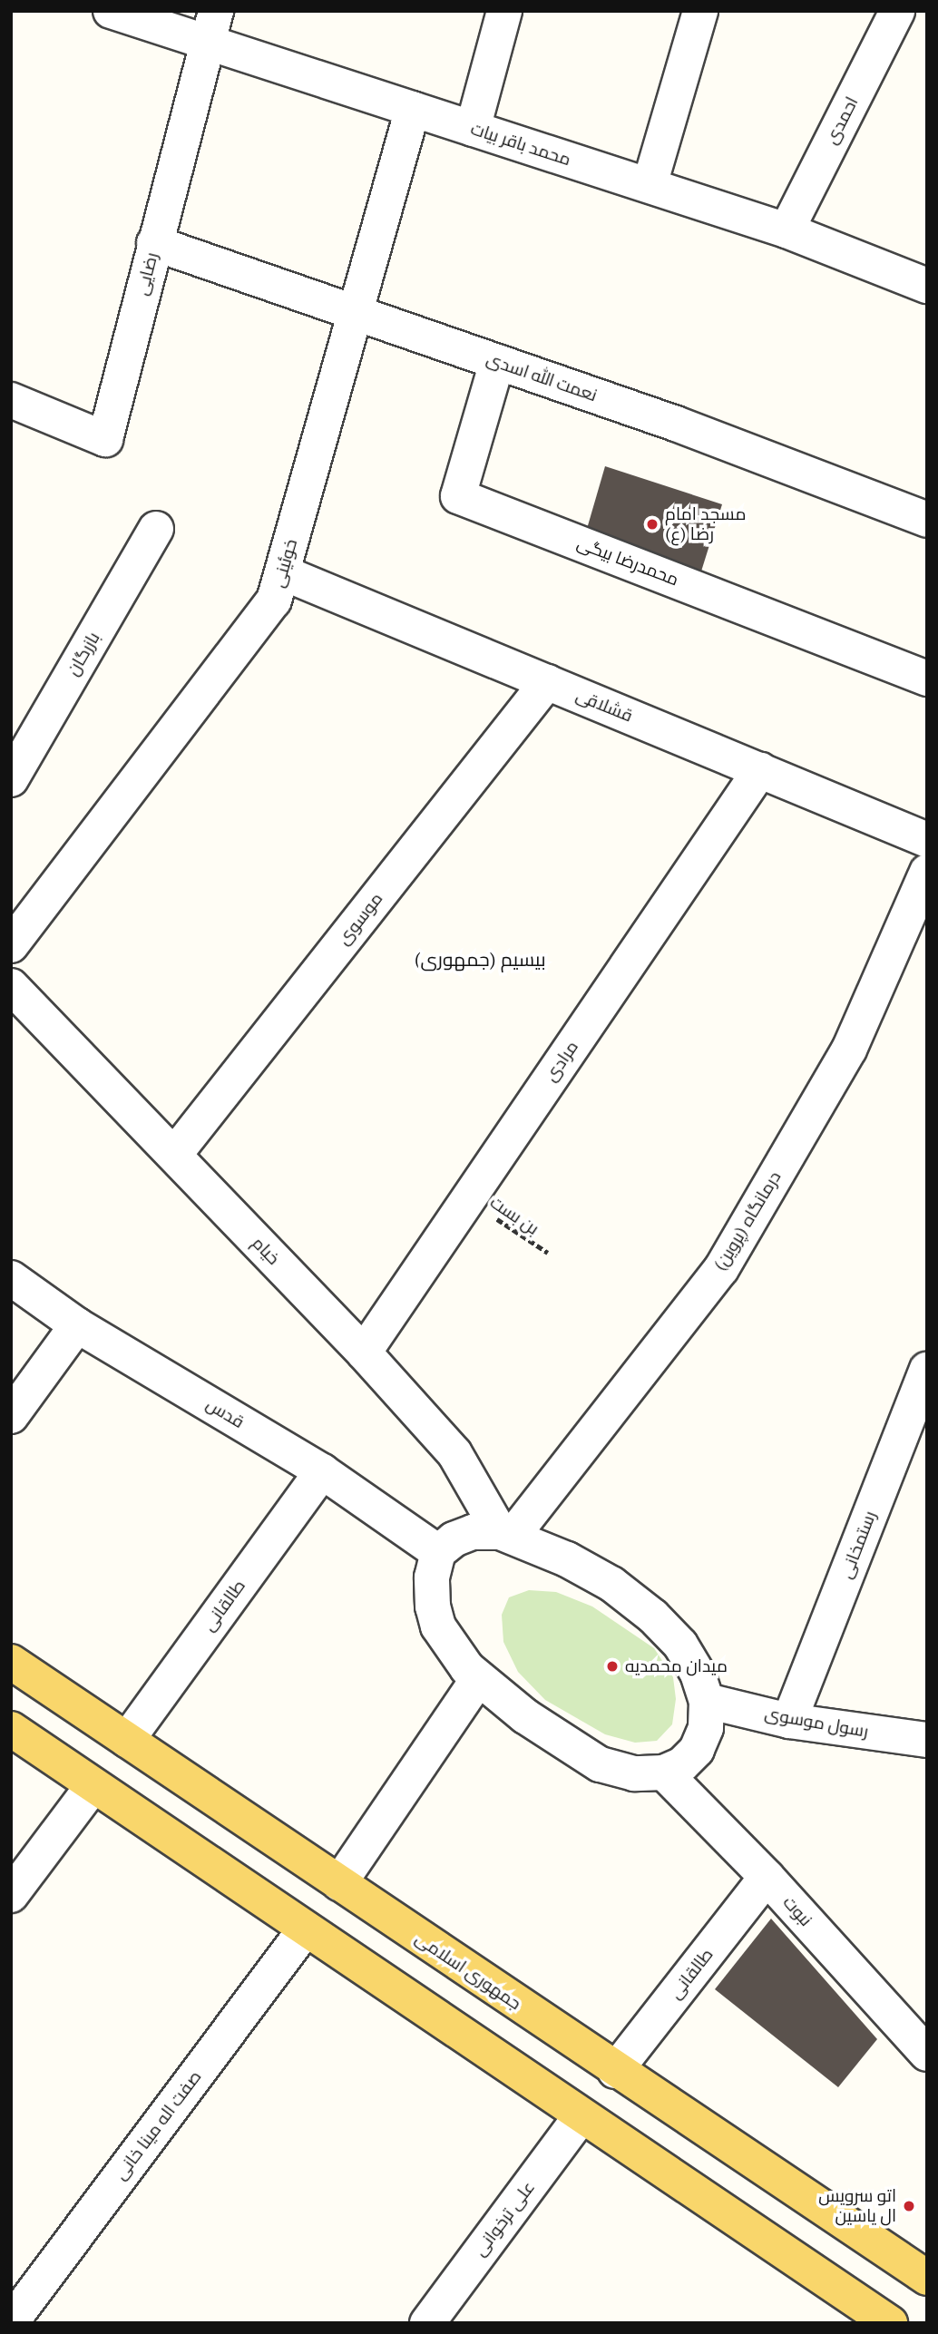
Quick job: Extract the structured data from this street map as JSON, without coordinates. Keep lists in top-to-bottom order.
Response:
{
  "streets": {
    "main road": ["جمهوری اسلامی"],
    "street": [
      "احمدی",
      "محمد باقر بیات",
      "رضایی",
      "نعمت الله اسدی",
      "محمدرضا بیگی",
      "خوئینی",
      "بازرگان",
      "قشلاقی",
      "موسوی",
      "مرادی",
      "درمانگاه (پروین)",
      "خیام",
      "قدس",
      "رستمخانی",
      "طالقانی",
      "رسول موسوی",
      "نبوت",
      "صفت اله مینا خانی",
      "علی ترخوانی"
    ],
    "path": ["بن بست"]
  },
  "crossings": [
    ["احمدی", "محمد باقر بیات"],
    ["محمد باقر بیات", "رضایی"],
    ["محمد باقر بیات", "خوئینی"],
    ["رضایی", "نعمت الله اسدی"],
    ["نعمت الله اسدی", "محمدرضا بیگی"],
    ["نعمت الله اسدی", "خوئینی"],
    ["خوئینی", "قشلاقی"],
    ["قشلاقی", "موسوی"],
    ["قشلاقی", "مرادی"],
    ["موسوی", "خیام"],
    ["مرادی", "بن بست"],
    ["مرادی", "خیام"],
    ["درمانگاه (پروین)", "خیام"],
    ["قدس", "طالقانی"],
    ["رستمخانی", "رسول موسوی"],
    ["طالقانی", "نبوت"],
    ["طالقانی", "جمهوری اسلامی"]
  ],
  "districts": ["(بیسیم (جمهوری"],
  "places": ["مسجد امام رضا (ع)", "میدان محمدیه", "اتو سرویس ال یاسین"]
}
